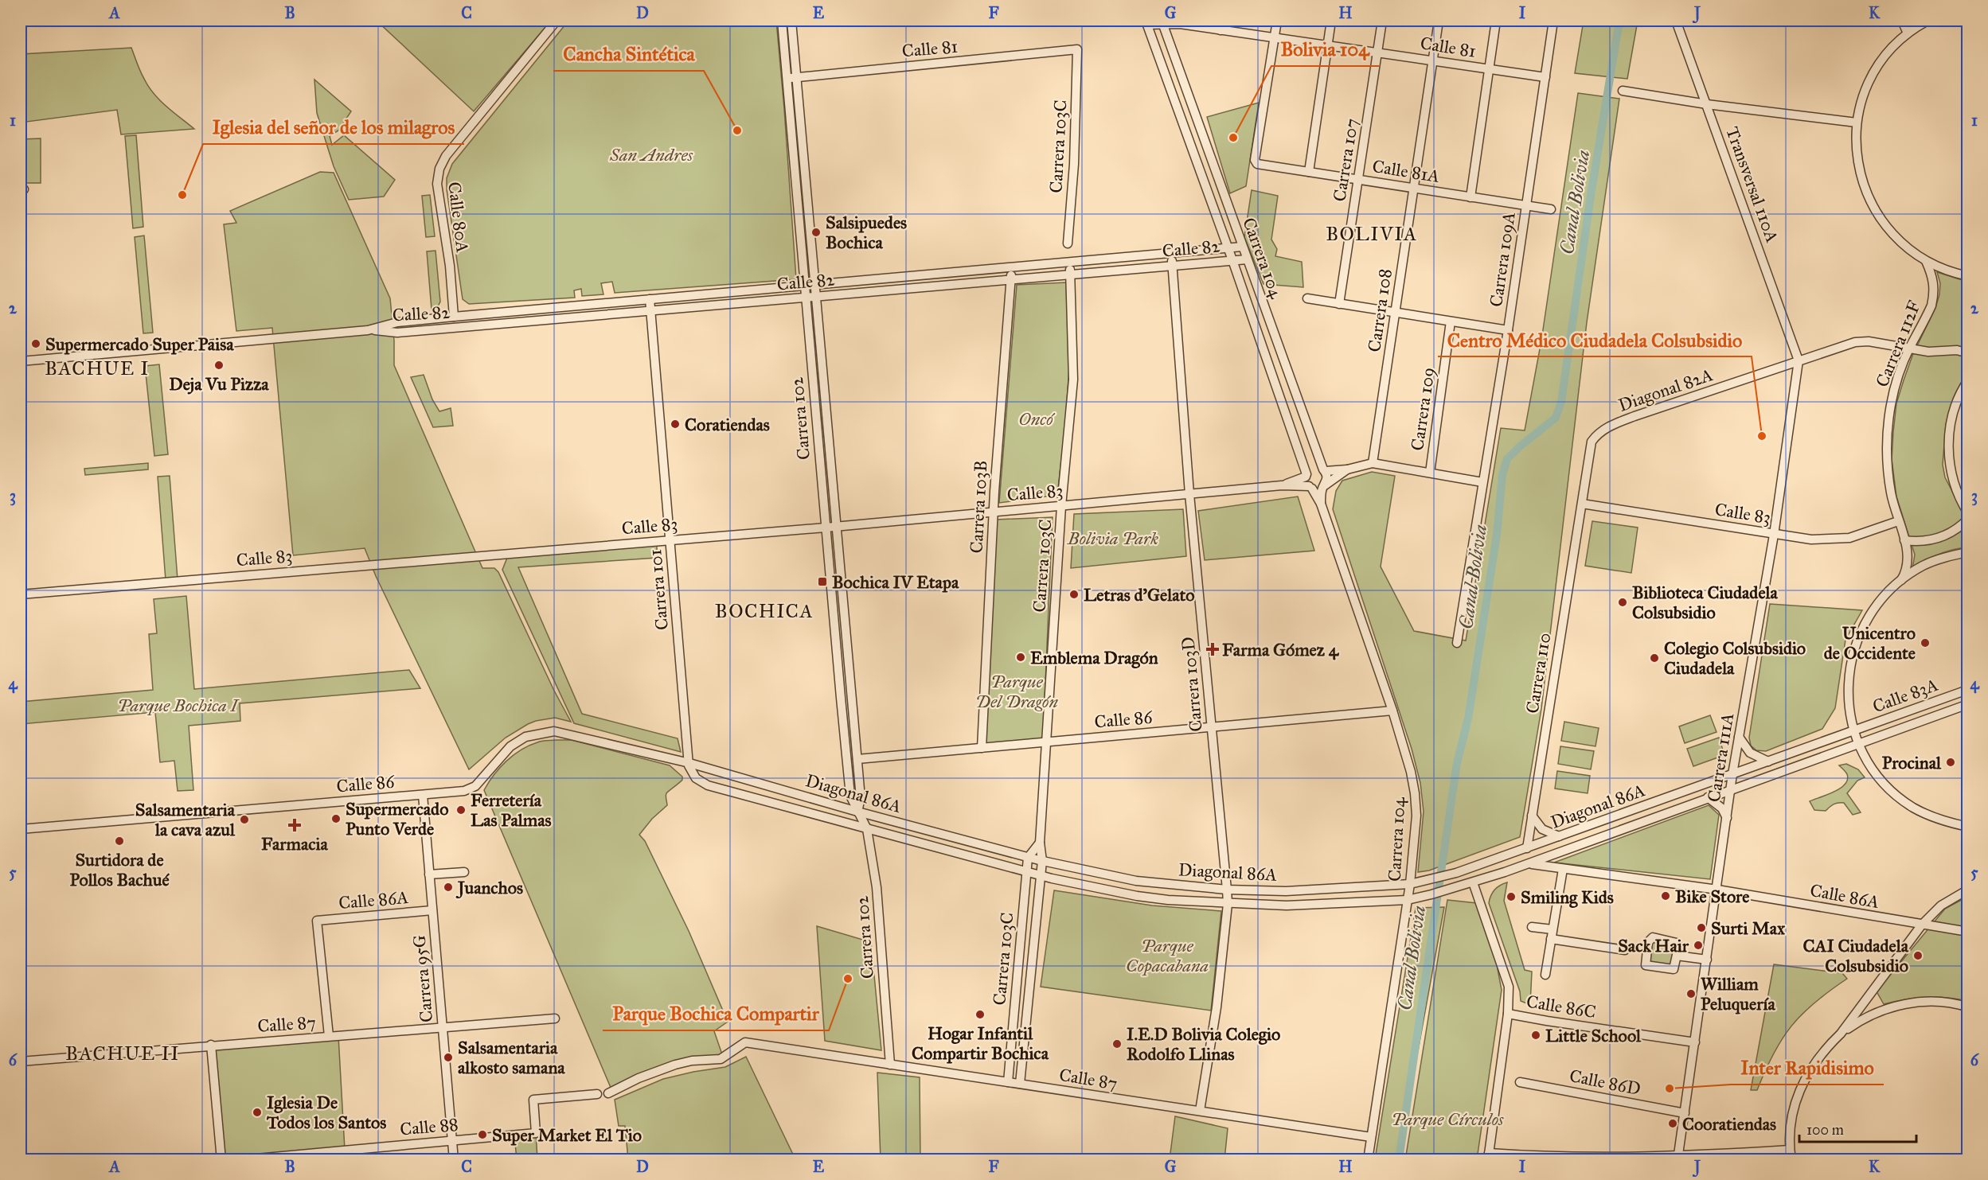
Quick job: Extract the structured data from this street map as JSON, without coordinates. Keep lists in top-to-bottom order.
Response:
{
  "streets": {
    "street": [
      "Calle 81",
      "Carrera 103C",
      "Carrera 107",
      "Calle 81A",
      "Transversal 110A",
      "Calle 80A",
      "Calle 82",
      "Carrera 104",
      "Carrera 109A",
      "Carrera 108",
      "Carrera 112F",
      "Diagonal 82A",
      "Carrera 109",
      "Carrera 102",
      "Calle 83",
      "Carrera 103B",
      "Carrera 101",
      "Carrera 110",
      "Carrera 103D",
      "Calle 83A",
      "Calle 86",
      "Carrera 111A",
      "Diagonal 86A",
      "Calle 86A",
      "Carrera 95G",
      "Calle 86C",
      "Calle 87",
      "Calle 86D",
      "Calle 88"
    ]
  },
  "crossings": [
    ["Calle 81", "Carrera 103C"],
    ["Calle 81", "Carrera 107"],
    ["Calle 81", "Calle 81A"],
    ["Calle 81", "Carrera 104"],
    ["Calle 81", "Carrera 109A"],
    ["Calle 81", "Carrera 108"],
    ["Calle 81", "Carrera 102"],
    ["Carrera 103C", "Calle 82"],
    ["Carrera 103C", "Calle 83"],
    ["Carrera 103C", "Calle 86"],
    ["Carrera 103C", "Diagonal 86A"],
    ["Carrera 103C", "Calle 87"],
    ["Carrera 107", "Calle 81A"],
    ["Calle 81A", "Carrera 109A"],
    ["Calle 81A", "Carrera 108"],
    ["Transversal 110A", "Diagonal 82A"],
    ["Transversal 110A", "Carrera 111A"],
    ["Calle 80A", "Calle 82"],
    ["Calle 82", "Carrera 104"],
    ["Calle 82", "Carrera 102"],
    ["Calle 82", "Carrera 103B"],
    ["Calle 82", "Carrera 101"],
    ["Calle 82", "Carrera 103D"],
    ["Carrera 104", "Calle 83"],
    ["Carrera 104", "Calle 86"],
    ["Carrera 104", "Diagonal 86A"],
    ["Carrera 104", "Calle 87"],
    ["Carrera 112F", "Diagonal 82A"],
    ["Carrera 112F", "Calle 83"],
    ["Diagonal 82A", "Calle 83"],
    ["Diagonal 82A", "Carrera 110"],
    ["Diagonal 82A", "Carrera 111A"],
    ["Carrera 102", "Calle 83"],
    ["Carrera 102", "Calle 86"],
    ["Carrera 102", "Diagonal 86A"],
    ["Carrera 102", "Calle 87"],
    ["Calle 83", "Carrera 103B"],
    ["Calle 83", "Carrera 101"],
    ["Calle 83", "Carrera 110"],
    ["Calle 83", "Carrera 103D"],
    ["Calle 83", "Carrera 111A"],
    ["Carrera 103B", "Calle 86"],
    ["Carrera 101", "Calle 86"],
    ["Carrera 101", "Diagonal 86A"],
    ["Carrera 110", "Diagonal 86A"],
    ["Carrera 103D", "Calle 86"],
    ["Carrera 103D", "Diagonal 86A"],
    ["Carrera 103D", "Calle 87"],
    ["Calle 83A", "Diagonal 86A"],
    ["Calle 86", "Diagonal 86A"],
    ["Calle 86", "Carrera 95G"],
    ["Carrera 111A", "Diagonal 86A"],
    ["Carrera 111A", "Calle 86A"],
    ["Carrera 111A", "Calle 86C"],
    ["Carrera 111A", "Calle 86D"],
    ["Diagonal 86A", "Calle 86A"],
    ["Calle 86A", "Carrera 95G"],
    ["Calle 86A", "Calle 87"],
    ["Carrera 95G", "Calle 87"],
    ["Carrera 95G", "Calle 88"]
  ],
  "districts": [
    "BOLIVIA",
    "BACHUE I",
    "BOCHICA",
    "BACHUE II"
  ],
  "water": ["Canal Bolivia"],
  "parks": [
    "San Andres",
    "Oncó",
    "Bolivia Park",
    "Parque Del Dragón",
    "Parque Bochica I",
    "Parque Copacabana",
    "Parque Círculos"
  ],
  "places": {
    "other": [
      "Cancha Sintética",
      "Bolivia 104",
      "Iglesia del señor de los milagros",
      "Salsipuedes Bochica",
      "Supermercado Super Paisa",
      "Deja Vu Pizza",
      "Coratiendas",
      "Centro Médico Ciudadela Colsubsidio",
      "Letras d'Gelato",
      "Biblioteca Ciudadela Colsubsidio",
      "Unicentro de Occidente",
      "Emblema Dragón",
      "Colegio Colsubsidio Ciudadela",
      "Procinal",
      "Ferretería Las Palmas",
      "Supermercado Punto Verde",
      "Salsamentaria la cava azul",
      "Surtidora de Pollos Bachué",
      "Juanchos",
      "Bike Store",
      "Smiling Kids",
      "Surti Max",
      "Sack Hair",
      "CAI Ciudadela Colsubsidio",
      "Parque Bochica Compartir",
      "William Peluquería",
      "Hogar Infantil Compartir Bochica",
      "Little School",
      "I.E.D Bolivia Colegio Rodolfo Llinas",
      "Salsamentaria alkosto samana",
      "Inter Rapidisimo",
      "Iglesia De Todos los Santos",
      "Cooratiendas",
      "Super Market El Tio"
    ],
    "transit": ["Bochica IV Etapa"],
    "health": ["Farma Gómez 4", "Farmacia"]
  },
  "scale_bar": "100 m",
  "grid": {
    "columns": [
      "A",
      "B",
      "C",
      "D",
      "E",
      "F",
      "G",
      "H",
      "I",
      "J",
      "K"
    ],
    "rows": [
      "1",
      "2",
      "3",
      "4",
      "5",
      "6"
    ]
  }
}
